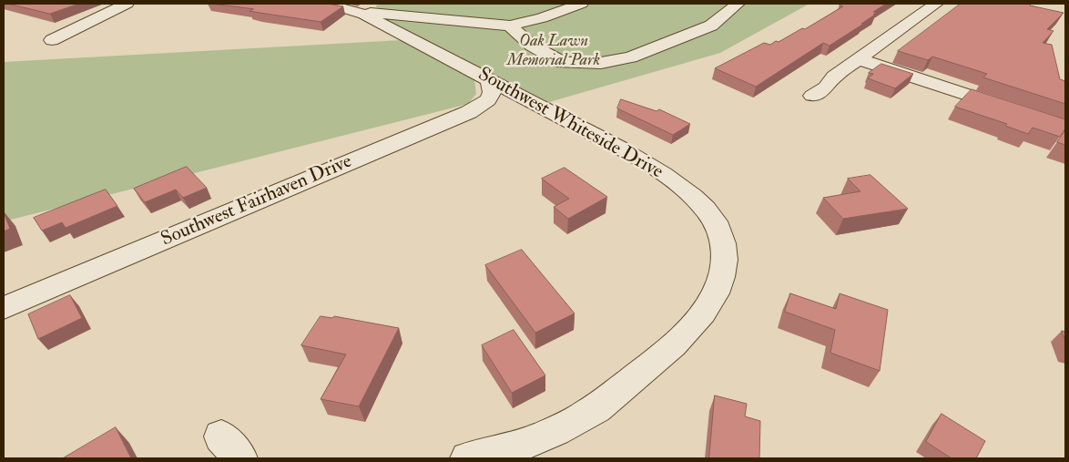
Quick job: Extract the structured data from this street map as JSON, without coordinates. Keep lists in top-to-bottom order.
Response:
{
  "streets": {
    "street": ["Southwest Whiteside Drive", "Southwest Fairhaven Drive"]
  },
  "crossings": [
    ["Southwest Whiteside Drive", "Southwest Fairhaven Drive"]
  ],
  "parks": ["Oak Lawn Memorial Park"]
}
